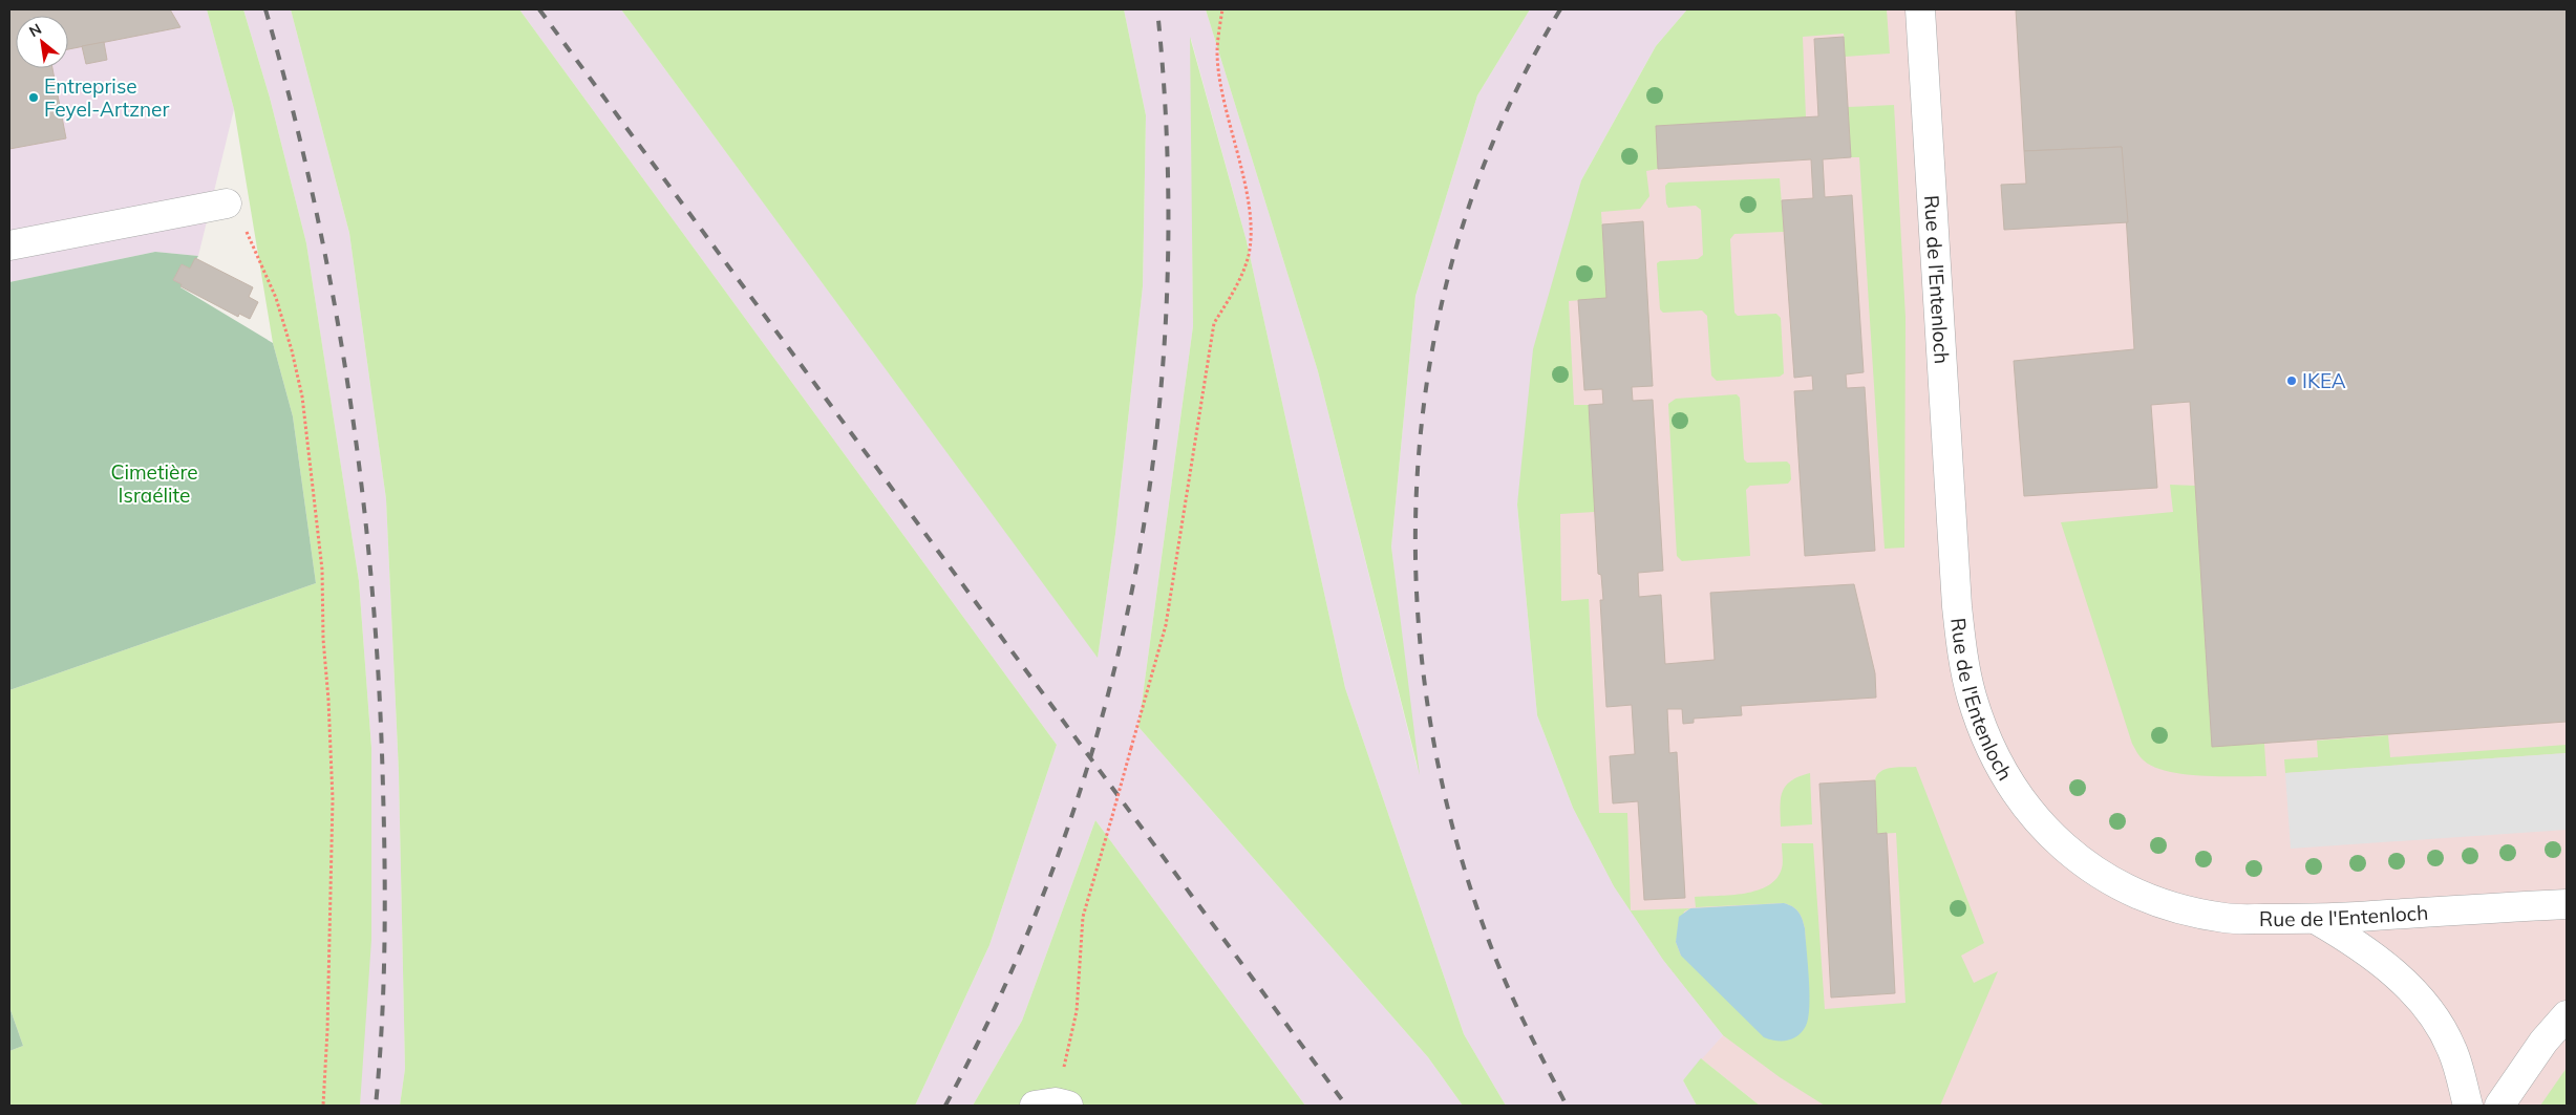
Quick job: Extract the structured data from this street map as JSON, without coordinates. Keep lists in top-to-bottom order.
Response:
{
  "streets": {
    "street": ["Rue de l'Entenloch"]
  },
  "parks": ["Cimetière Israélite"],
  "places": ["Entreprise Feyel-Artzner", "IKEA"],
  "north": "top left"
}
